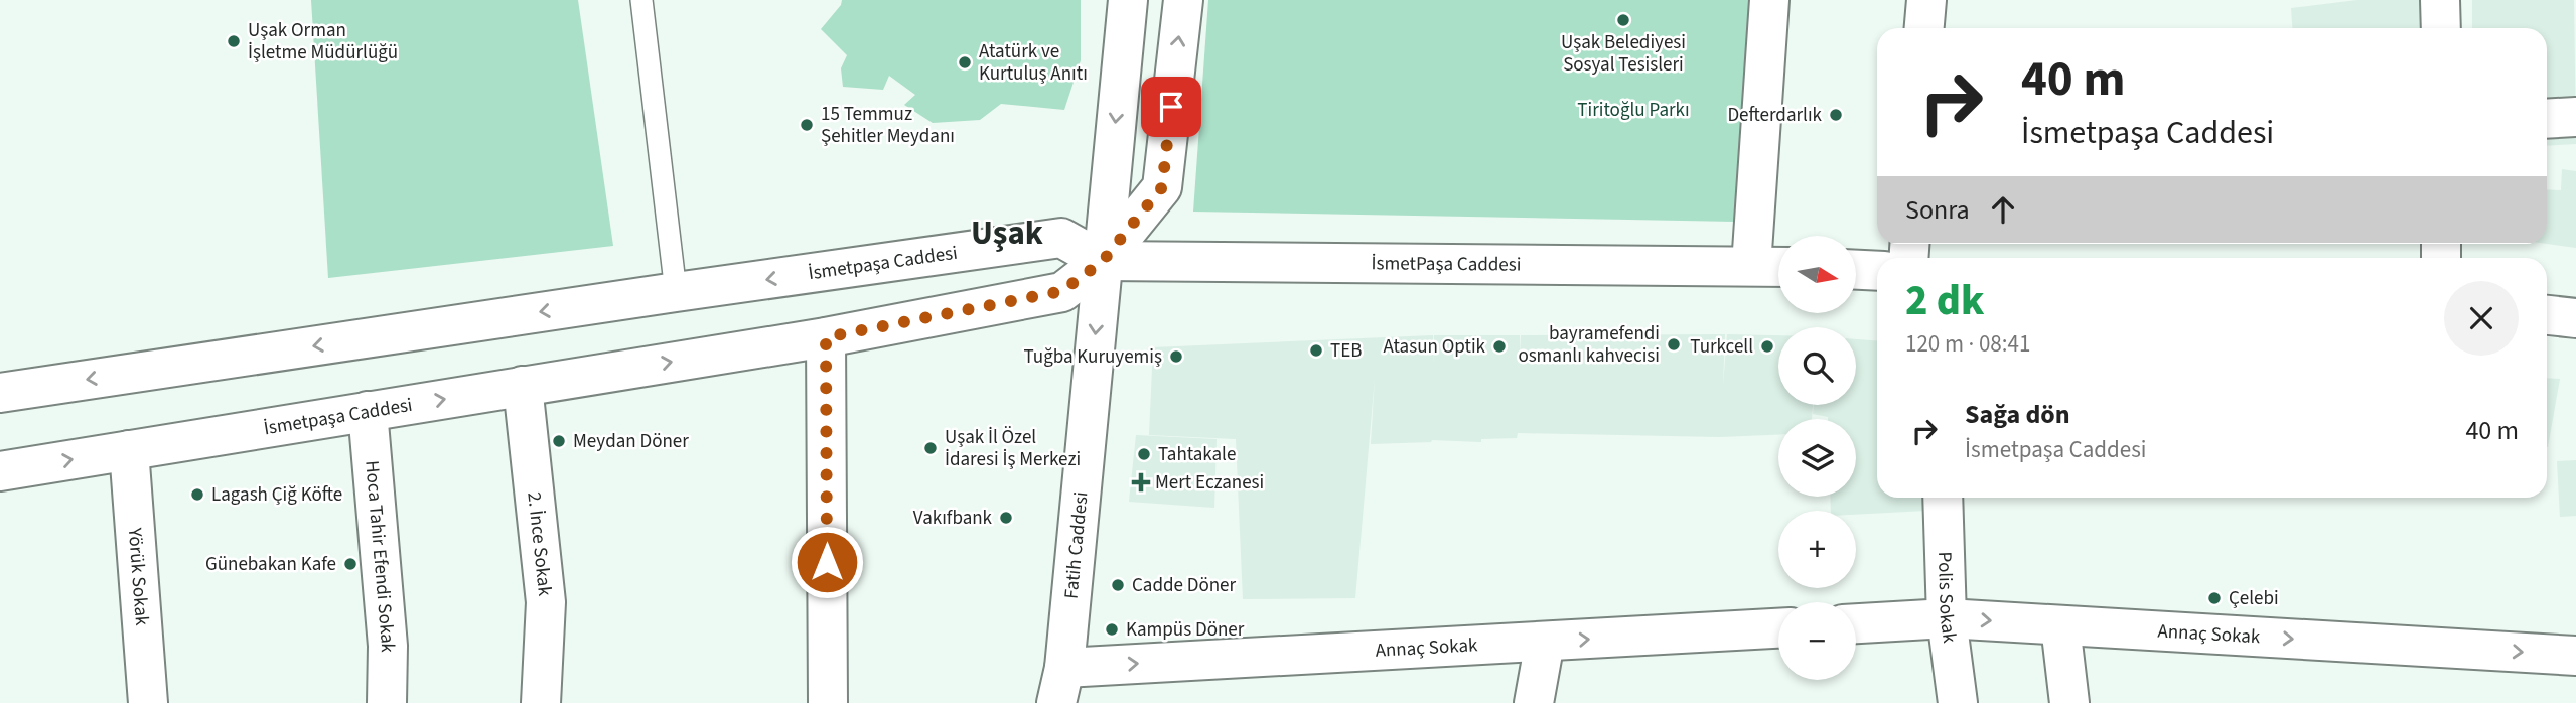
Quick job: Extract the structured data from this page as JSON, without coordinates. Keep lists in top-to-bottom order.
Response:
{
  "streets": {
    "street": [
      "İsmetpaşa Caddesi",
      "İsmetPaşa Caddesi",
      "2. İnce Sokak",
      "Fatih Caddesi",
      "Hoca Tahir Efendi Sokak",
      "Yörük Sokak",
      "Polis Sokak",
      "Annaç Sokak"
    ]
  },
  "crossings": [
    ["İsmetpaşa Caddesi", "İsmetPaşa Caddesi"],
    ["İsmetpaşa Caddesi", "2. İnce Sokak"],
    ["İsmetpaşa Caddesi", "Fatih Caddesi"],
    ["İsmetpaşa Caddesi", "Hoca Tahir Efendi Sokak"],
    ["İsmetpaşa Caddesi", "Yörük Sokak"],
    ["İsmetPaşa Caddesi", "Fatih Caddesi"],
    ["Fatih Caddesi", "Annaç Sokak"],
    ["Polis Sokak", "Annaç Sokak"]
  ],
  "one_way": ["Annaç Sokak"],
  "districts": ["Uşak"],
  "parks": ["Tiritoğlu Parkı"],
  "places": {
    "other": [
      "Uşak Belediyesi Sosyal Tesisleri",
      "Uşak Orman İşletme Müdürlüğü",
      "Atatürk ve Kurtuluş Anıtı",
      "Defterdarlık",
      "15 Temmuz Şehitler Meydanı",
      "bayramefendi osmanlı kahvecisi",
      "Atasun Optik",
      "Turkcell",
      "TEB",
      "Tuğba Kuruyemiş",
      "Meydan Döner",
      "Uşak İl Özel İdaresi İş Merkezi",
      "Tahtakale",
      "Lagash Çiğ Köfte",
      "Vakıfbank",
      "Günebakan Kafe",
      "Cadde Döner",
      "Çelebi",
      "Kampüs Döner"
    ],
    "health": ["Mert Eczanesi"]
  },
  "north": "right",
  "page": {
    "turn": ["40 m", "İsmetpaşa Caddesi"],
    "then": "Sonra",
    "map_buttons": ["+", "−"],
    "heading": ["2 dk", "120 m · 08:41"],
    "list": [
      {
        "name": "Sağa dön",
        "note": "İsmetpaşa Caddesi",
        "value": "40 m"
      }
    ]
  }
}
